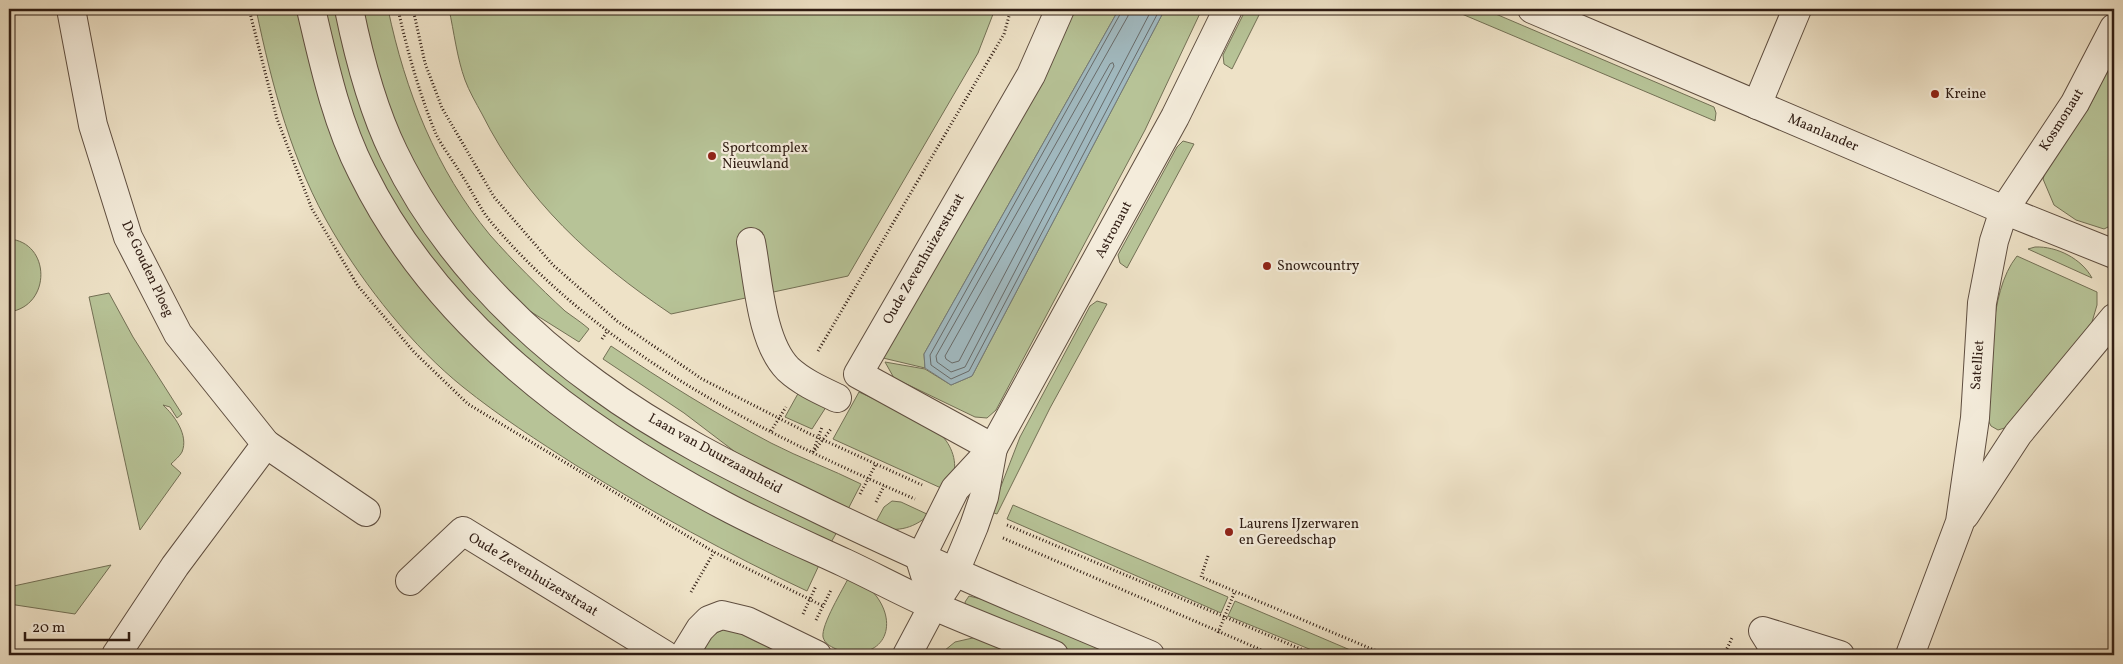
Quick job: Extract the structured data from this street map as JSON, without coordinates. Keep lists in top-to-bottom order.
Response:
{
  "streets": {
    "street": [
      "Kosmonaut",
      "Maanlander",
      "Astronaut",
      "Oude Zevenhuizerstraat",
      "De Gouden Ploeg",
      "Satelliet",
      "Laan van Duurzaamheid"
    ]
  },
  "crossings": [
    ["Kosmonaut", "Maanlander"],
    ["Kosmonaut", "Satelliet"],
    ["Maanlander", "Satelliet"],
    ["Astronaut", "Oude Zevenhuizerstraat"],
    ["Astronaut", "Laan van Duurzaamheid"]
  ],
  "places": [
    "Kreine",
    "Sportcomplex Nieuwland",
    "Snowcountry",
    "Laurens IJzerwaren en Gereedschap"
  ],
  "scale_bar": "20 m"
}
